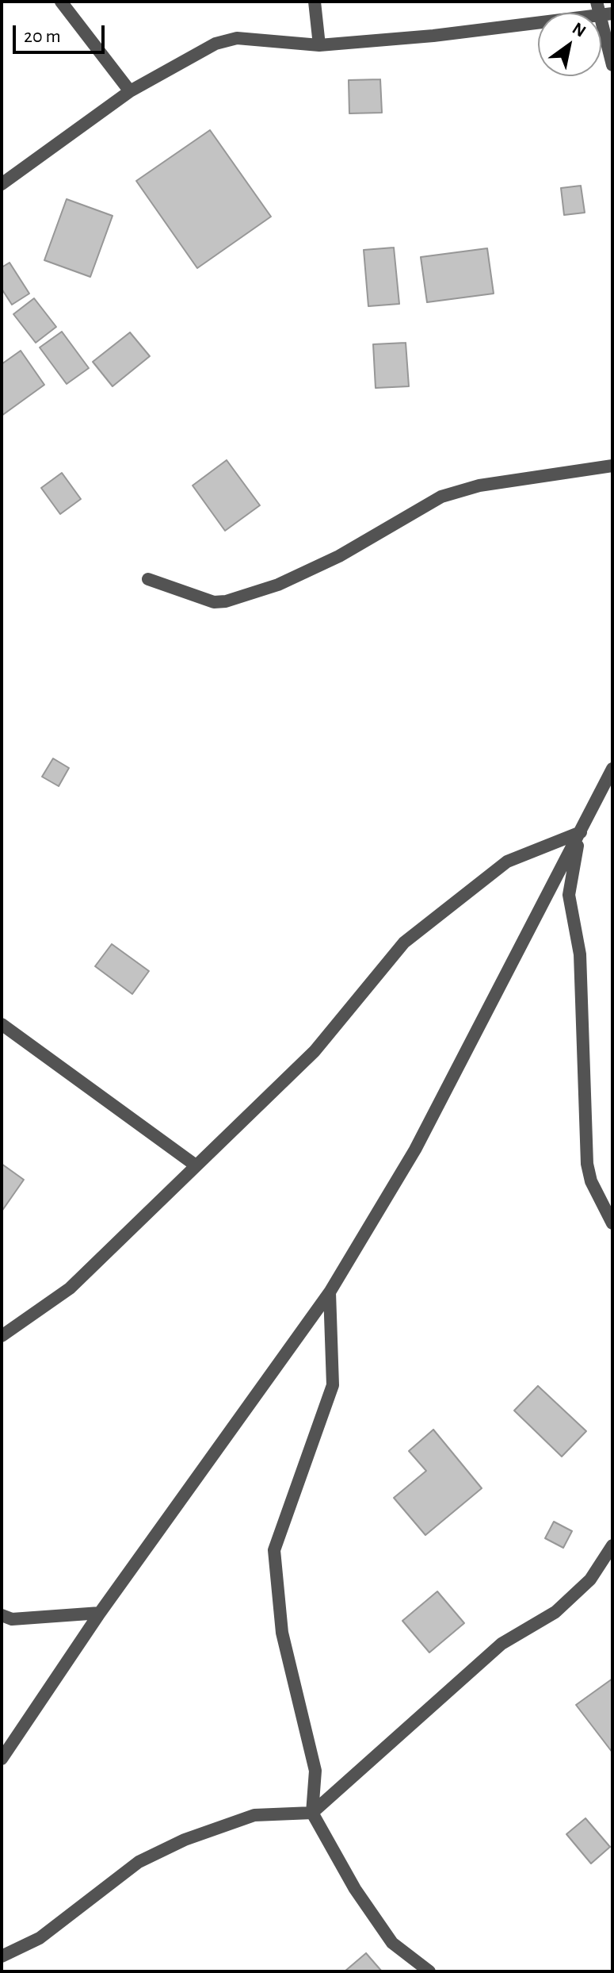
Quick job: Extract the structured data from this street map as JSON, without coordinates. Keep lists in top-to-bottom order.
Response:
{
  "scale_bar": "20 m",
  "north": "top right"
}
